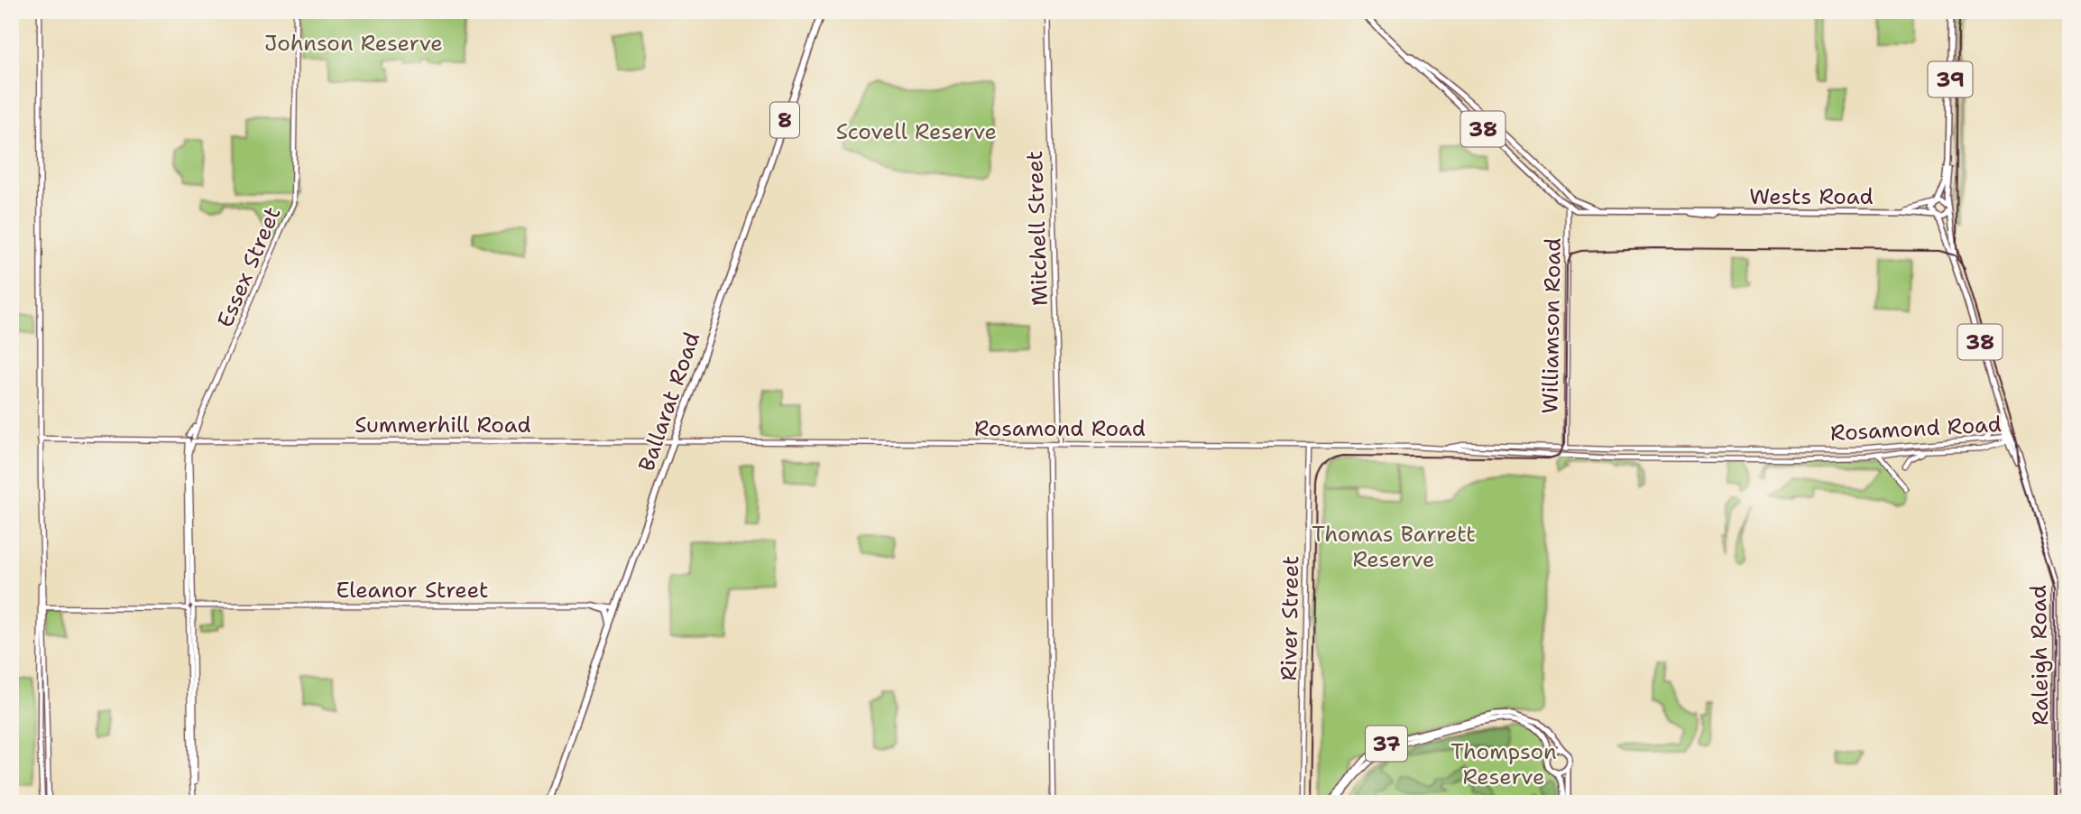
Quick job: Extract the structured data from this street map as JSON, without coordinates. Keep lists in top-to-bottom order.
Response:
{
  "streets": {
    "highway": ["8", "Ballarat Road"],
    "main road": [
      "39",
      "38",
      "Wests Road",
      "Williamson Road",
      "Raleigh Road",
      "37"
    ],
    "street": [
      "Mitchell Street",
      "Essex Street",
      "Summerhill Road",
      "Rosamond Road",
      "Eleanor Street",
      "River Street"
    ]
  },
  "crossings": [
    ["39", "38"],
    ["39", "Wests Road"],
    ["39", "Raleigh Road"],
    ["38", "Wests Road"],
    ["38", "Williamson Road"],
    ["38", "Raleigh Road"],
    ["Wests Road", "Williamson Road"],
    ["Wests Road", "Raleigh Road"],
    ["Mitchell Street", "Rosamond Road"],
    ["Essex Street", "Summerhill Road"],
    ["Essex Street", "Eleanor Street"],
    ["Williamson Road", "Rosamond Road"],
    ["Ballarat Road", "Summerhill Road"],
    ["Ballarat Road", "Rosamond Road"],
    ["Ballarat Road", "Eleanor Street"],
    ["Summerhill Road", "Rosamond Road"],
    ["Rosamond Road", "River Street"],
    ["Rosamond Road", "Raleigh Road"]
  ],
  "parks": [
    "Johnson Reserve",
    "Scovell Reserve",
    "Thomas Barrett Reserve",
    "Thompson Reserve"
  ]
}
